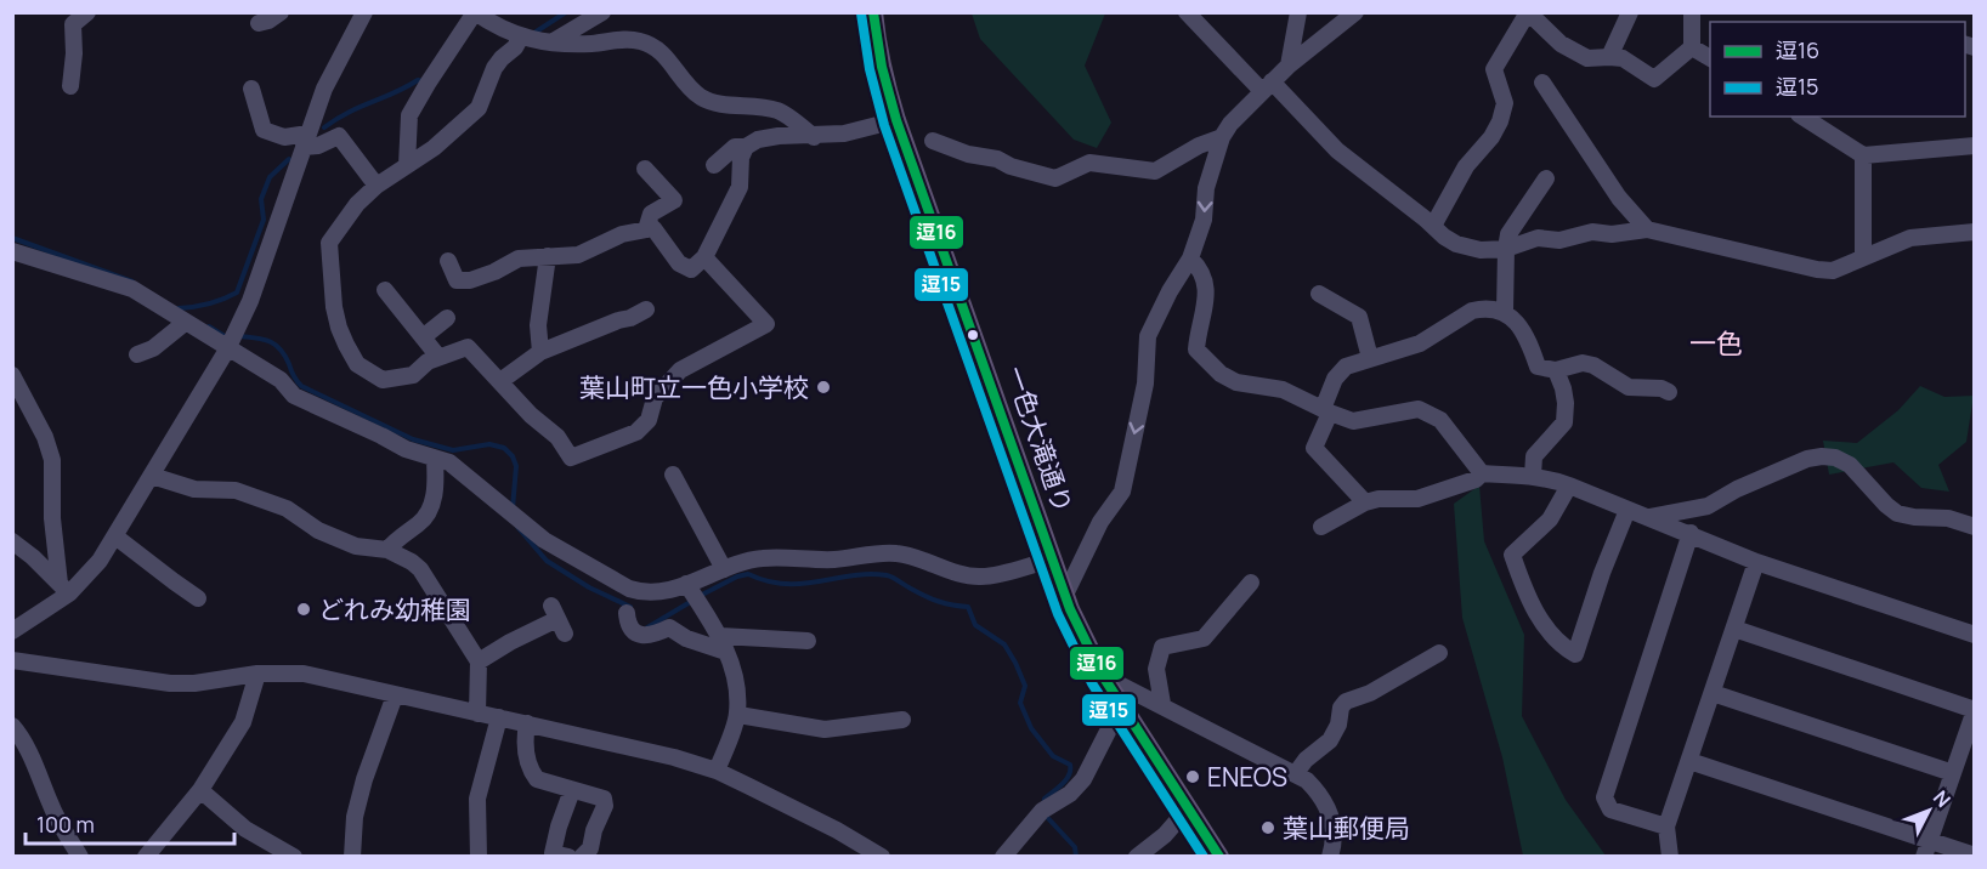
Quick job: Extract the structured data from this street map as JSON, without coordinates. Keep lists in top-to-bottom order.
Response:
{
  "streets": {
    "main road": ["一色大滝通り"]
  },
  "districts": ["一色"],
  "places": [
    "葉山町立一色小学校",
    "どれみ幼稚園",
    "ENEOS",
    "葉山郵便局"
  ],
  "lines": ["transit line 逗16", "transit line 逗15"],
  "legend": ["逗16", "逗15"],
  "scale_bar": "100 m",
  "north": "top right"
}
